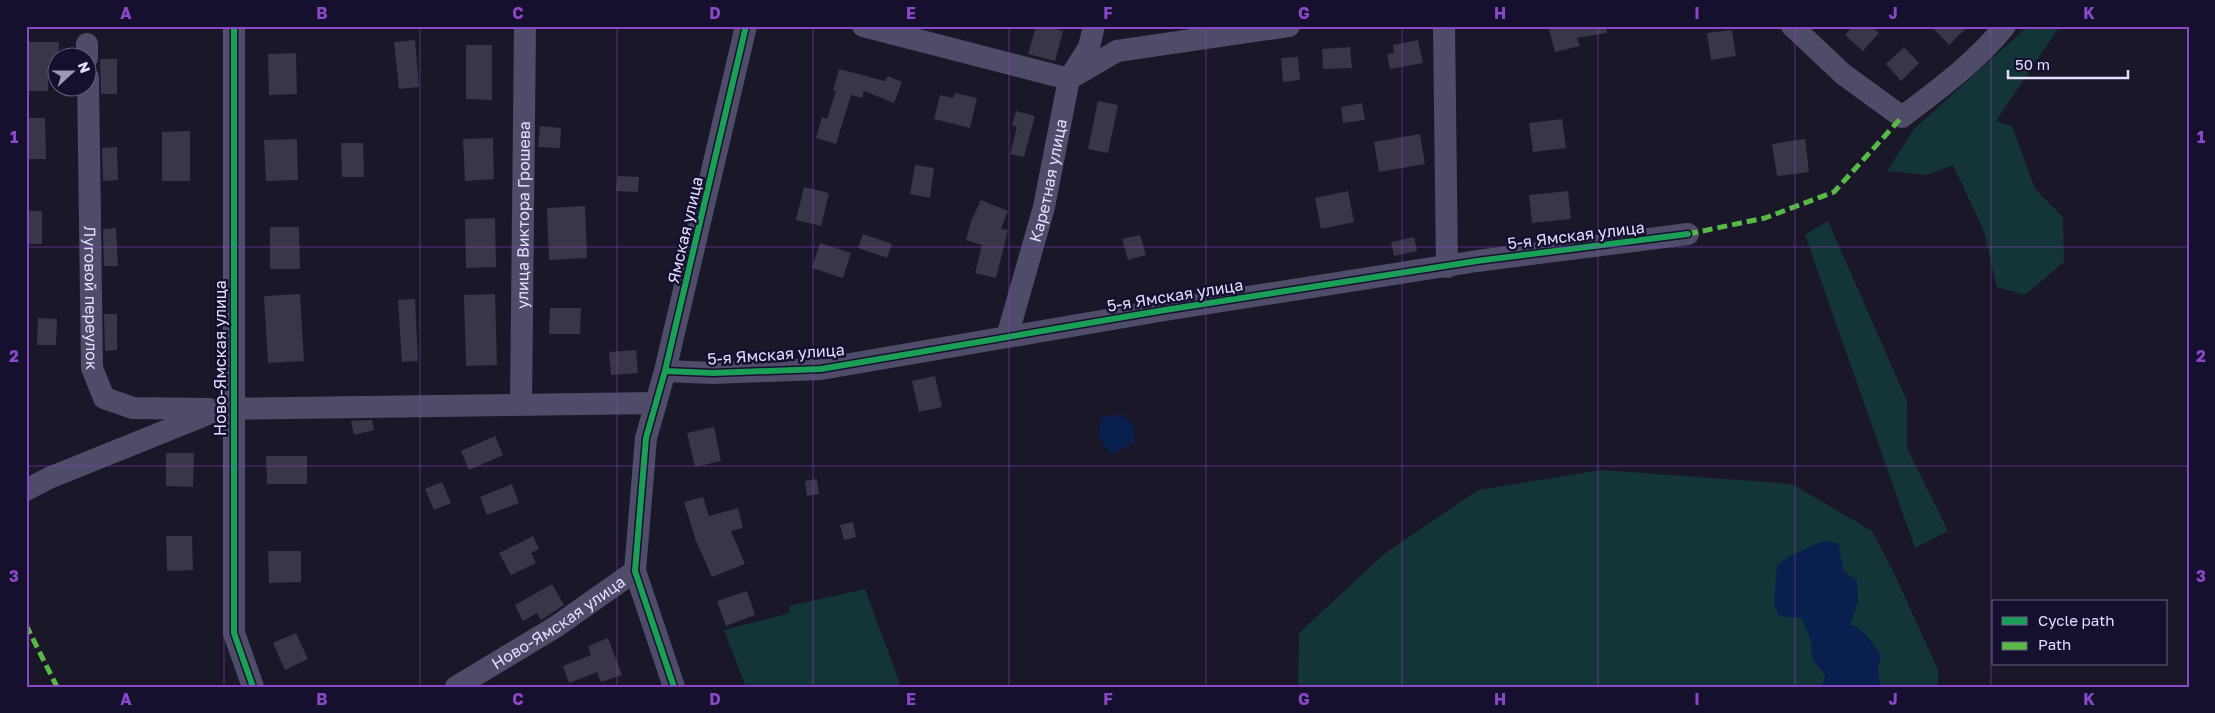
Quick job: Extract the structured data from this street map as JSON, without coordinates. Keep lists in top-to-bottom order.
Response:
{
  "streets": {
    "street": [
      "Каретная улица",
      "улица Виктора Грошева",
      "Ямская улица",
      "5-я Ямская улица",
      "Луговой переулок",
      "Ново-Ямская улица"
    ]
  },
  "crossings": [
    ["Каретная улица", "5-я Ямская улица"],
    ["улица Виктора Грошева", "Луговой переулок"],
    ["Ямская улица", "5-я Ямская улица"],
    ["Ямская улица", "Луговой переулок"],
    ["Ямская улица", "Ново-Ямская улица"],
    ["Луговой переулок", "Ново-Ямская улица"]
  ],
  "legend": ["Cycle path", "Path"],
  "scale_bar": "50 m",
  "north": "right",
  "grid": {
    "columns": [
      "A",
      "B",
      "C",
      "D",
      "E",
      "F",
      "G",
      "H",
      "I",
      "J",
      "K"
    ],
    "rows": ["1", "2", "3"]
  }
}
